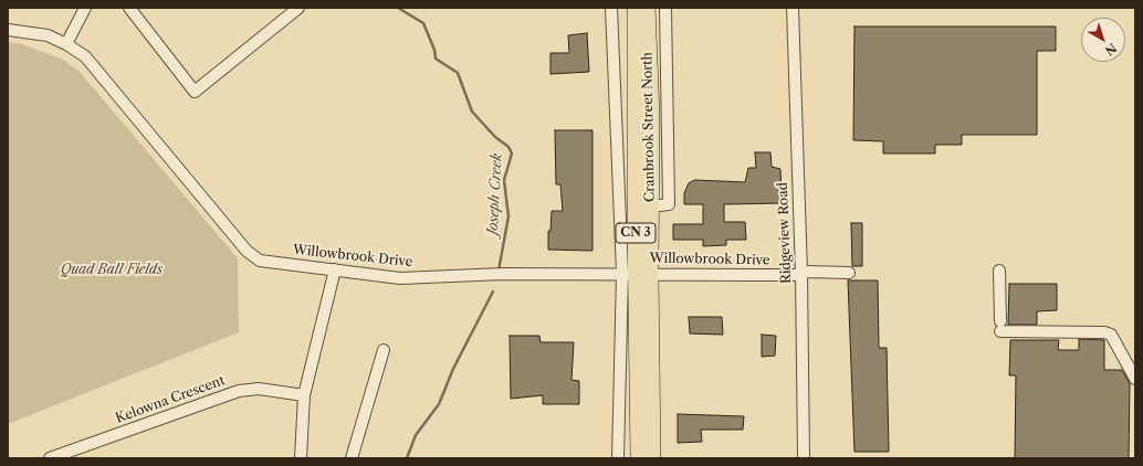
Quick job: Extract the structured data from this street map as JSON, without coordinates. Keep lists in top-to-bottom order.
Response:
{
  "streets": {
    "highway": ["Cranbrook Street North", "CN 3"],
    "street": ["Ridgeview Road", "Willowbrook Drive", "Kelowna Crescent"]
  },
  "crossings": [
    ["Cranbrook Street North", "Willowbrook Drive"],
    ["Ridgeview Road", "Willowbrook Drive"]
  ],
  "water": ["Joseph Creek"],
  "parks": ["Quad Ball Fields"],
  "north": "bottom right"
}
